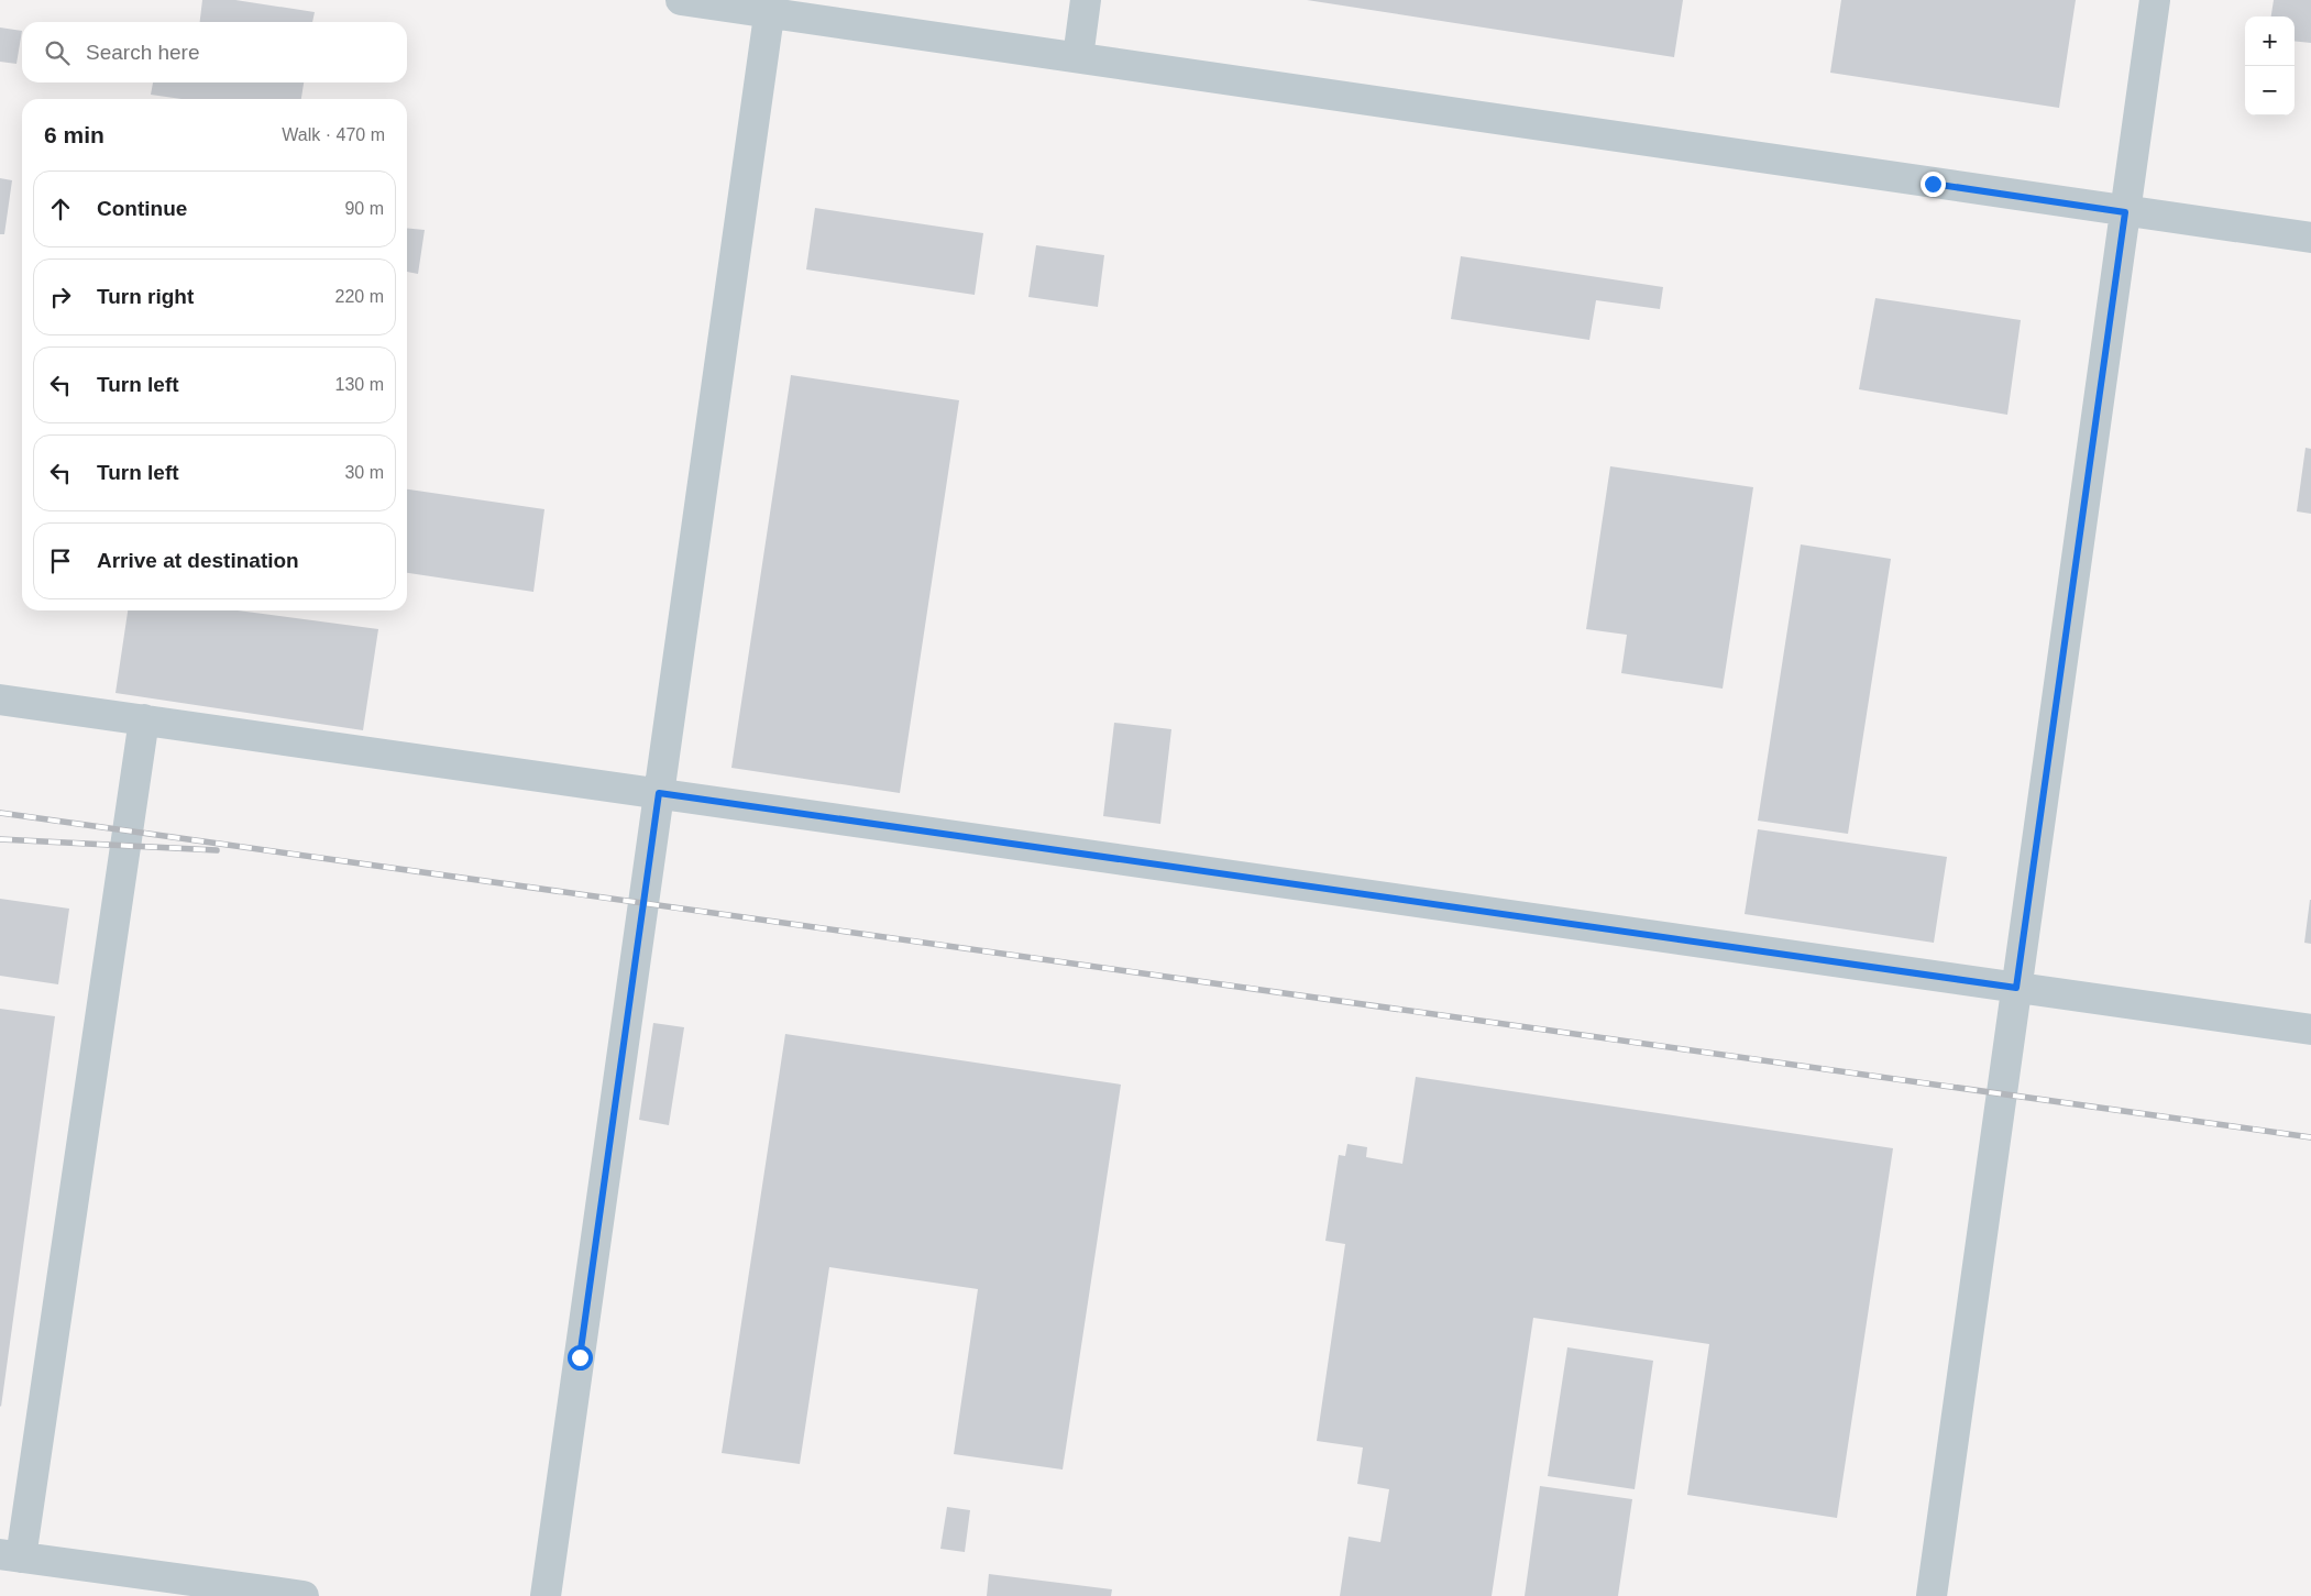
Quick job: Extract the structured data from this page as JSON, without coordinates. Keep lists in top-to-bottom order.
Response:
{
  "page": {
    "map_buttons": ["+", "−"],
    "search": "Search here",
    "heading": ["6 min", "Walk · 470 m"],
    "list": [
      ["Continue", "90 m"],
      ["Turn right", "220 m"],
      ["Turn left", "130 m"],
      ["Turn left", "30 m"],
      "Arrive at destination"
    ]
  }
}
